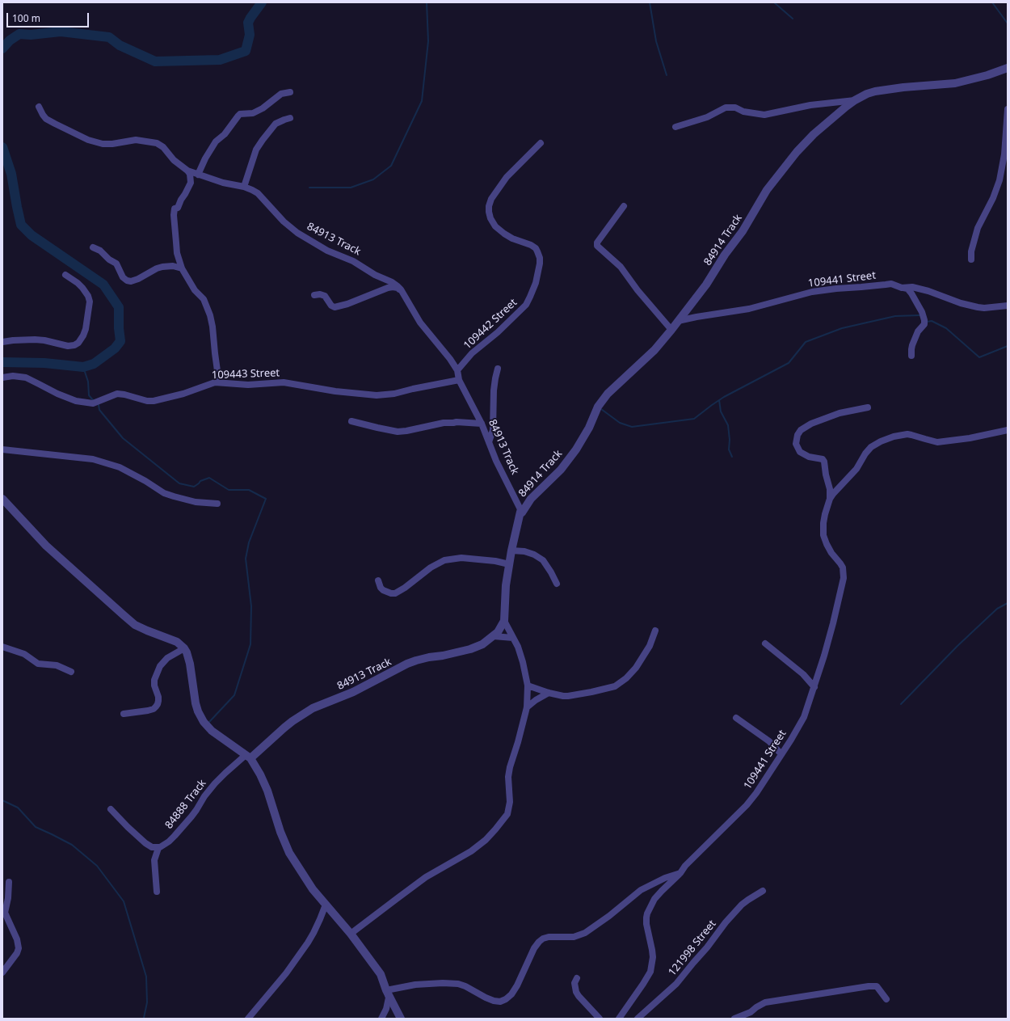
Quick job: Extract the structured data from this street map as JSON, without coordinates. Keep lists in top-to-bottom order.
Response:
{
  "streets": {
    "street": [
      "84913 Track",
      "84914 Track",
      "109441 Street",
      "109442 Street",
      "109443 Street",
      "84888 Track",
      "121998 Street"
    ]
  },
  "crossings": [
    ["84913 Track", "84914 Track"],
    ["84913 Track", "109442 Street"],
    ["84913 Track", "109443 Street"],
    ["84913 Track", "84888 Track"],
    ["84914 Track", "109441 Street"]
  ],
  "scale_bar": "100 m"
}
